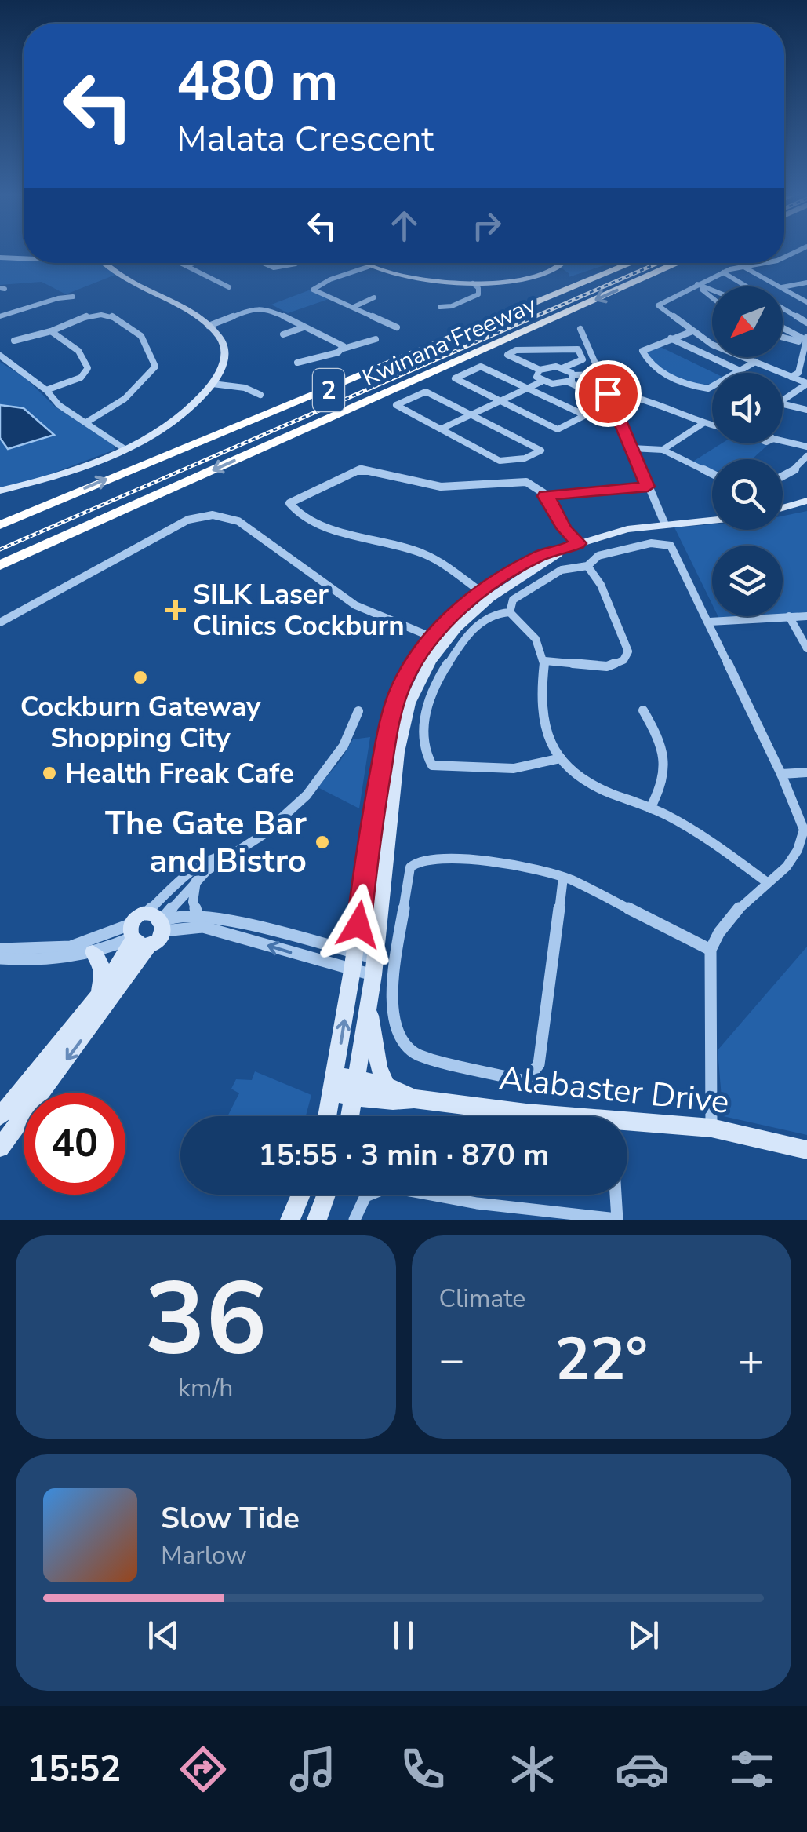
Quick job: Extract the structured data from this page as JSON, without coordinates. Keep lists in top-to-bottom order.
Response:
{
  "streets": {
    "highway": ["Kwinana Freeway", "2"],
    "street": ["Alabaster Drive"]
  },
  "places": {
    "health": ["SILK Laser Clinics Cockburn"],
    "other": ["Cockburn Gateway Shopping City", "Health Freak Cafe", "The Gate Bar and Bistro"]
  },
  "north": "bottom left",
  "page": {
    "turn": ["480 m", "Malata Crescent"],
    "limit": "40",
    "trip": "15:55 · 3 min · 870 m",
    "tile": [
      ["36", "km/h"],
      "Climate"
    ],
    "heat": ["−", "22°", "+"],
    "song": ["Slow Tide", "Marlow"],
    "tabs": "15:52"
  }
}
